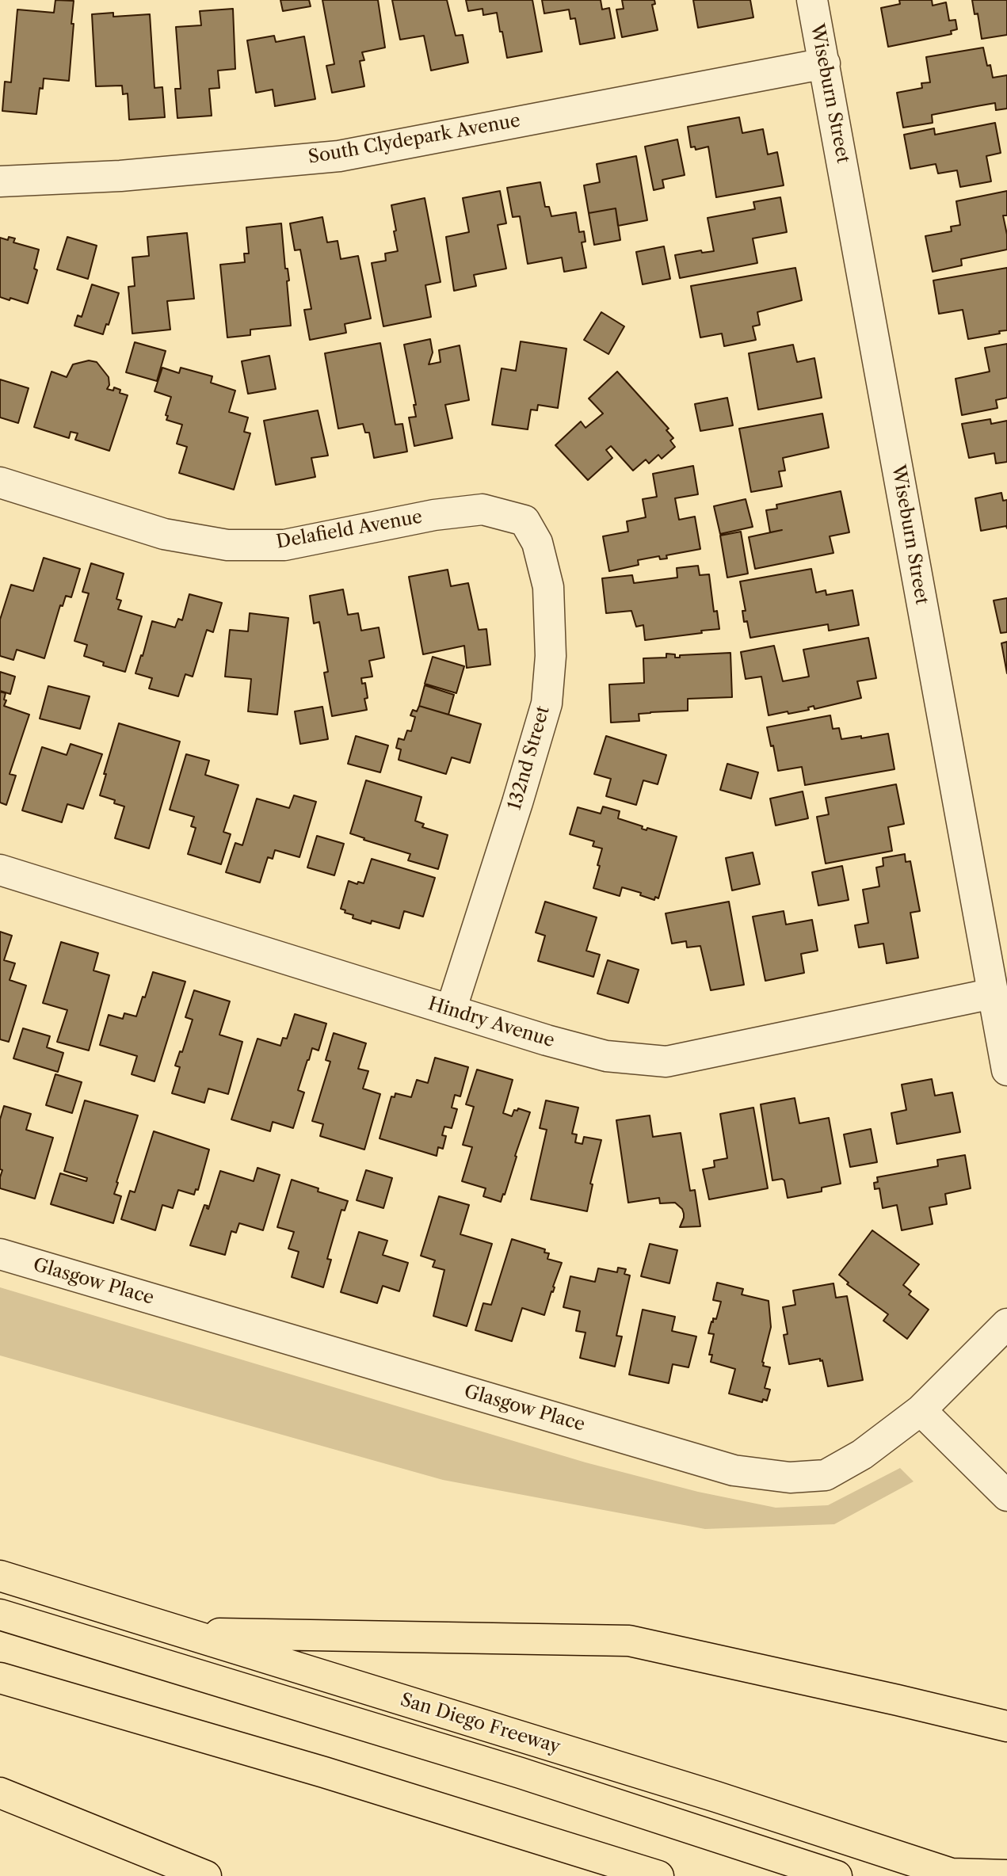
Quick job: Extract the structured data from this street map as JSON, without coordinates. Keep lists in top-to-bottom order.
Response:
{
  "streets": {
    "highway": ["San Diego Freeway"],
    "street": [
      "Wiseburn Street",
      "South Clydepark Avenue",
      "Delafield Avenue",
      "132nd Street",
      "Hindry Avenue",
      "Glasgow Place"
    ]
  },
  "crossings": [
    ["Wiseburn Street", "South Clydepark Avenue"],
    ["Wiseburn Street", "Hindry Avenue"],
    ["Delafield Avenue", "132nd Street"],
    ["132nd Street", "Hindry Avenue"]
  ]
}
